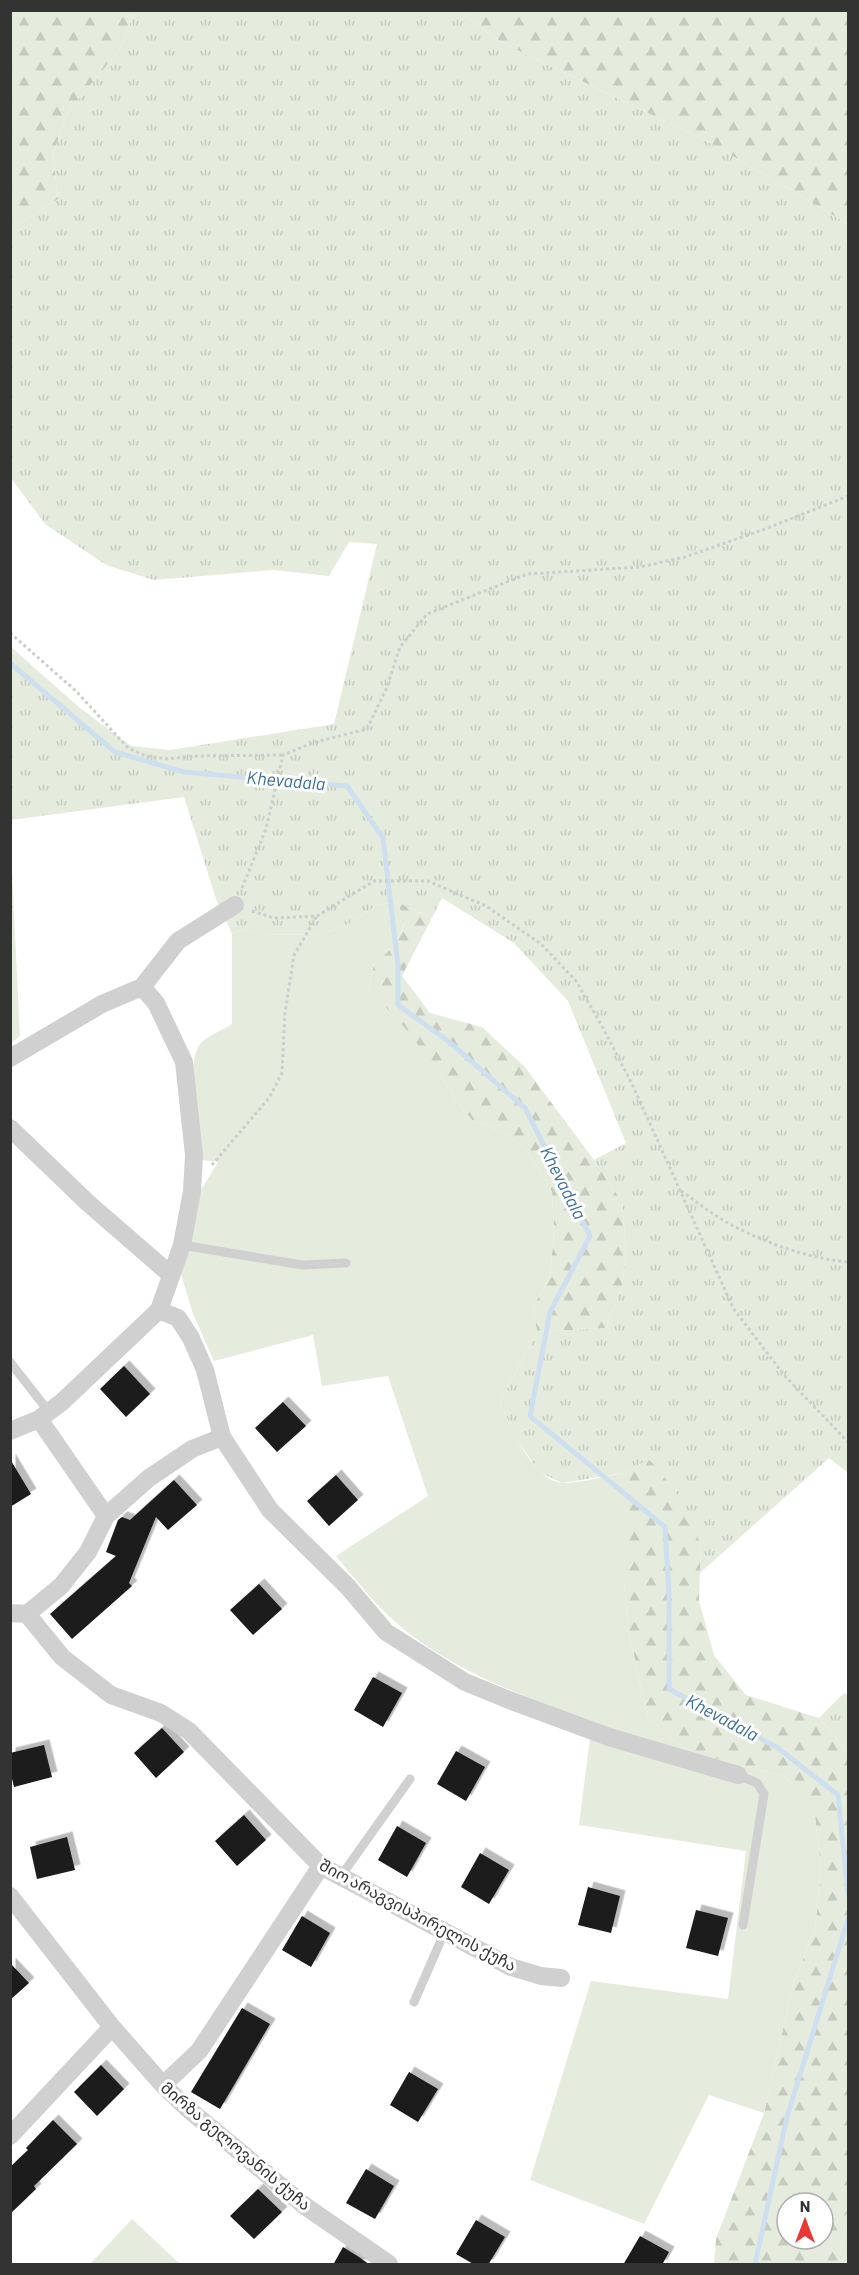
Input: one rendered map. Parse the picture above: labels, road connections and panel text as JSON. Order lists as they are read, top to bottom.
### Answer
{
  "streets": {
    "street": ["შიო არაგვისპირელის ქუჩა", "მირზა გელოვანის ქუჩა"]
  },
  "water": ["Khevadala"],
  "north": "top"
}
